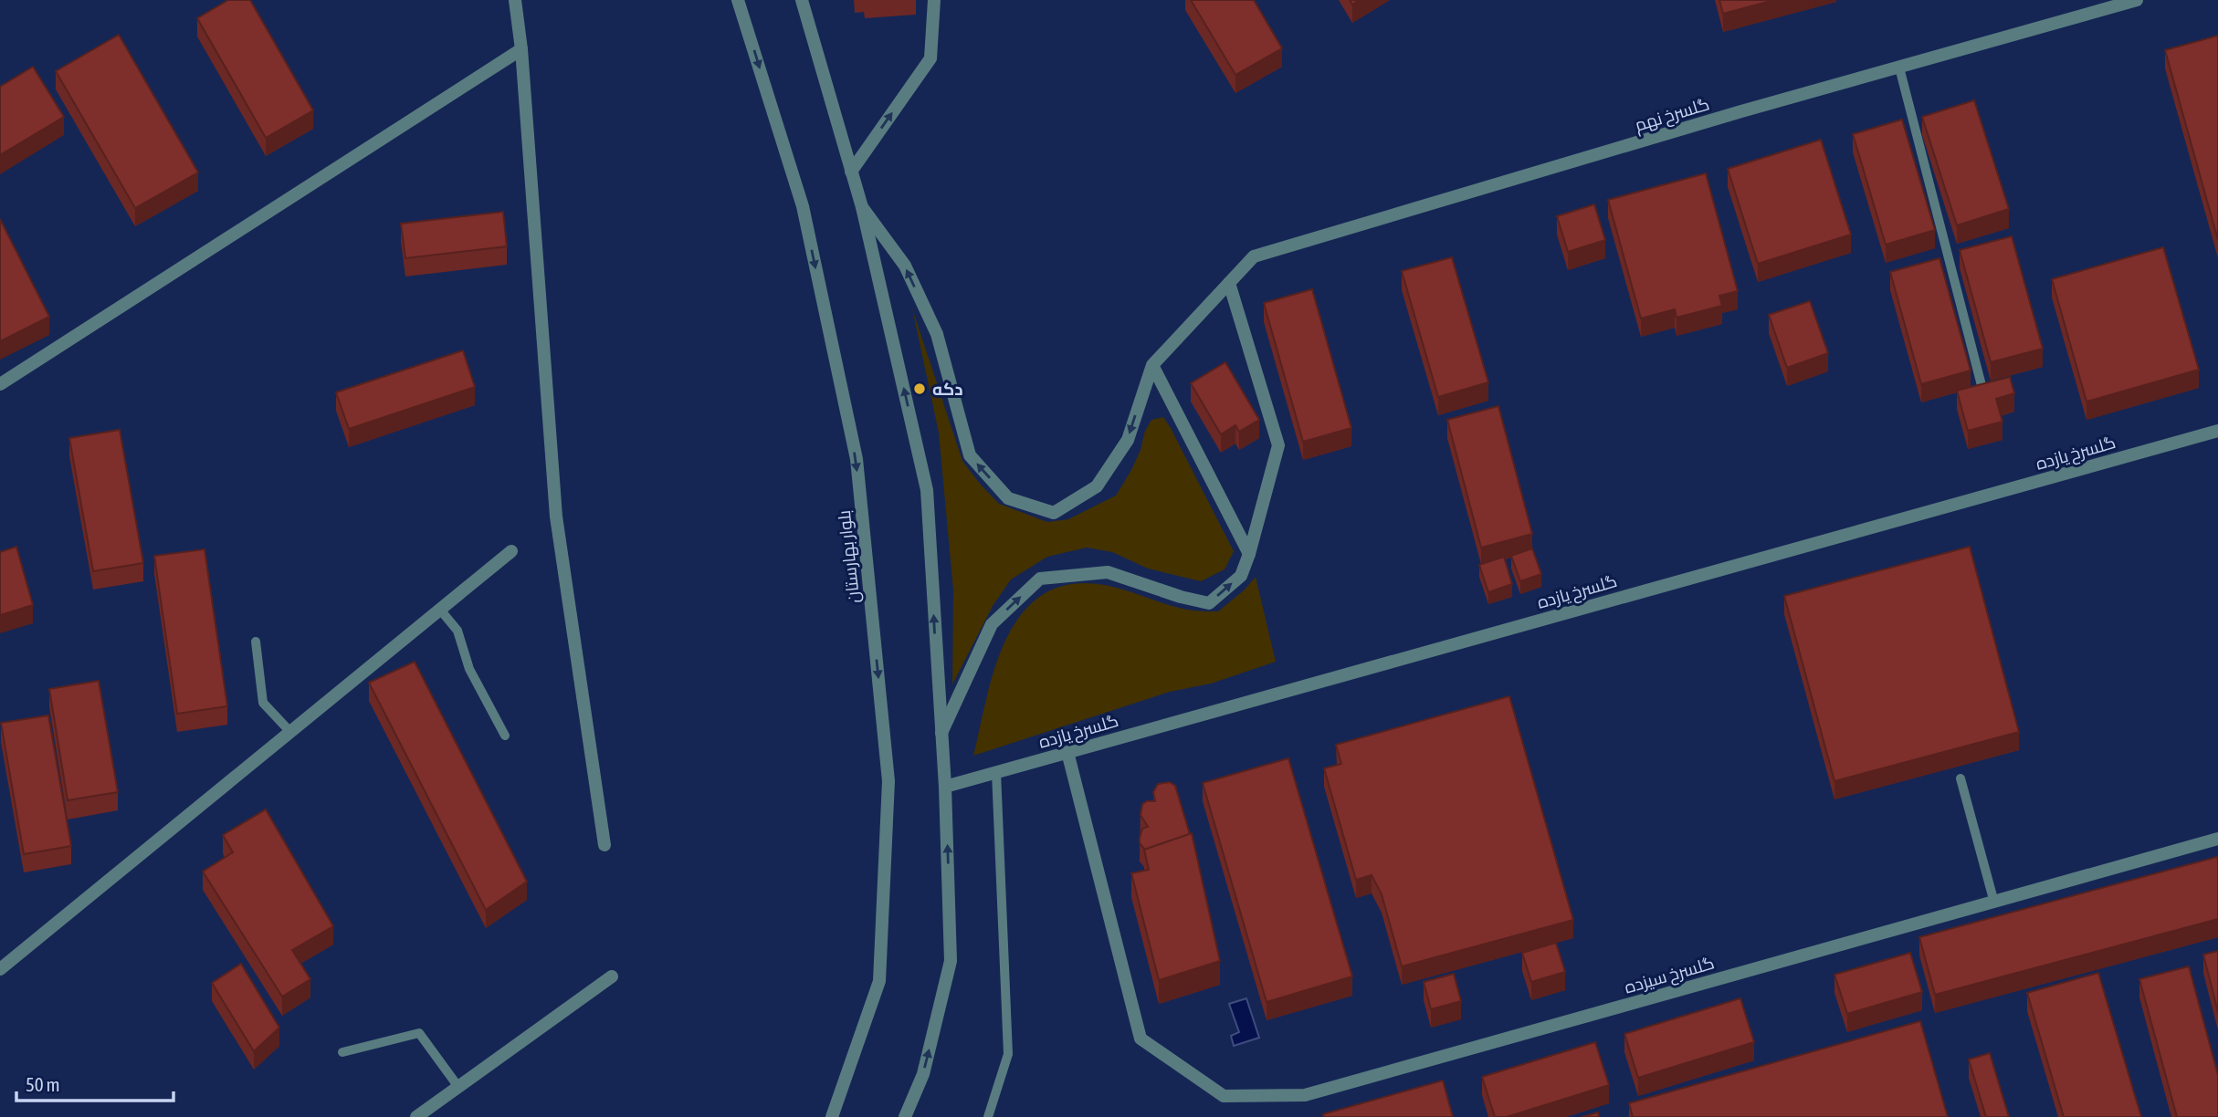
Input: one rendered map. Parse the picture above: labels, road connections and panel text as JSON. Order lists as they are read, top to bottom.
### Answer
{
  "streets": {
    "street": [
      "گلسرخ نهم",
      "گلسرخ یازده",
      "بلوار بهارستان",
      "گلسرخ سیزده"
    ]
  },
  "crossings": [
    ["گلسرخ یازده", "گلسرخ سیزده"]
  ],
  "places": ["دکه"],
  "scale_bar": "50 m"
}
